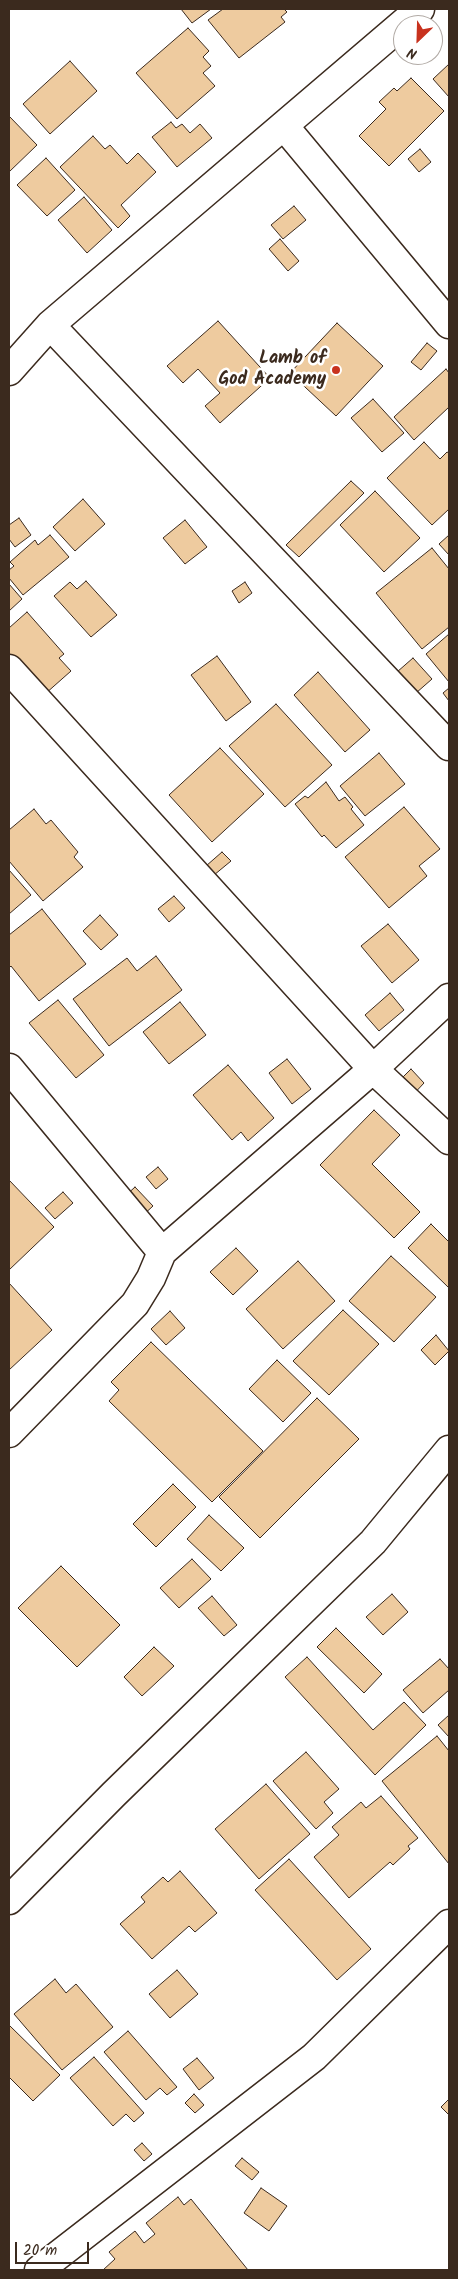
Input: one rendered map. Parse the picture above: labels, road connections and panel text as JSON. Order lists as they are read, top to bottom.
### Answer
{
  "places": ["Lamb of God Academy"],
  "scale_bar": "20 m",
  "north": "bottom left"
}
